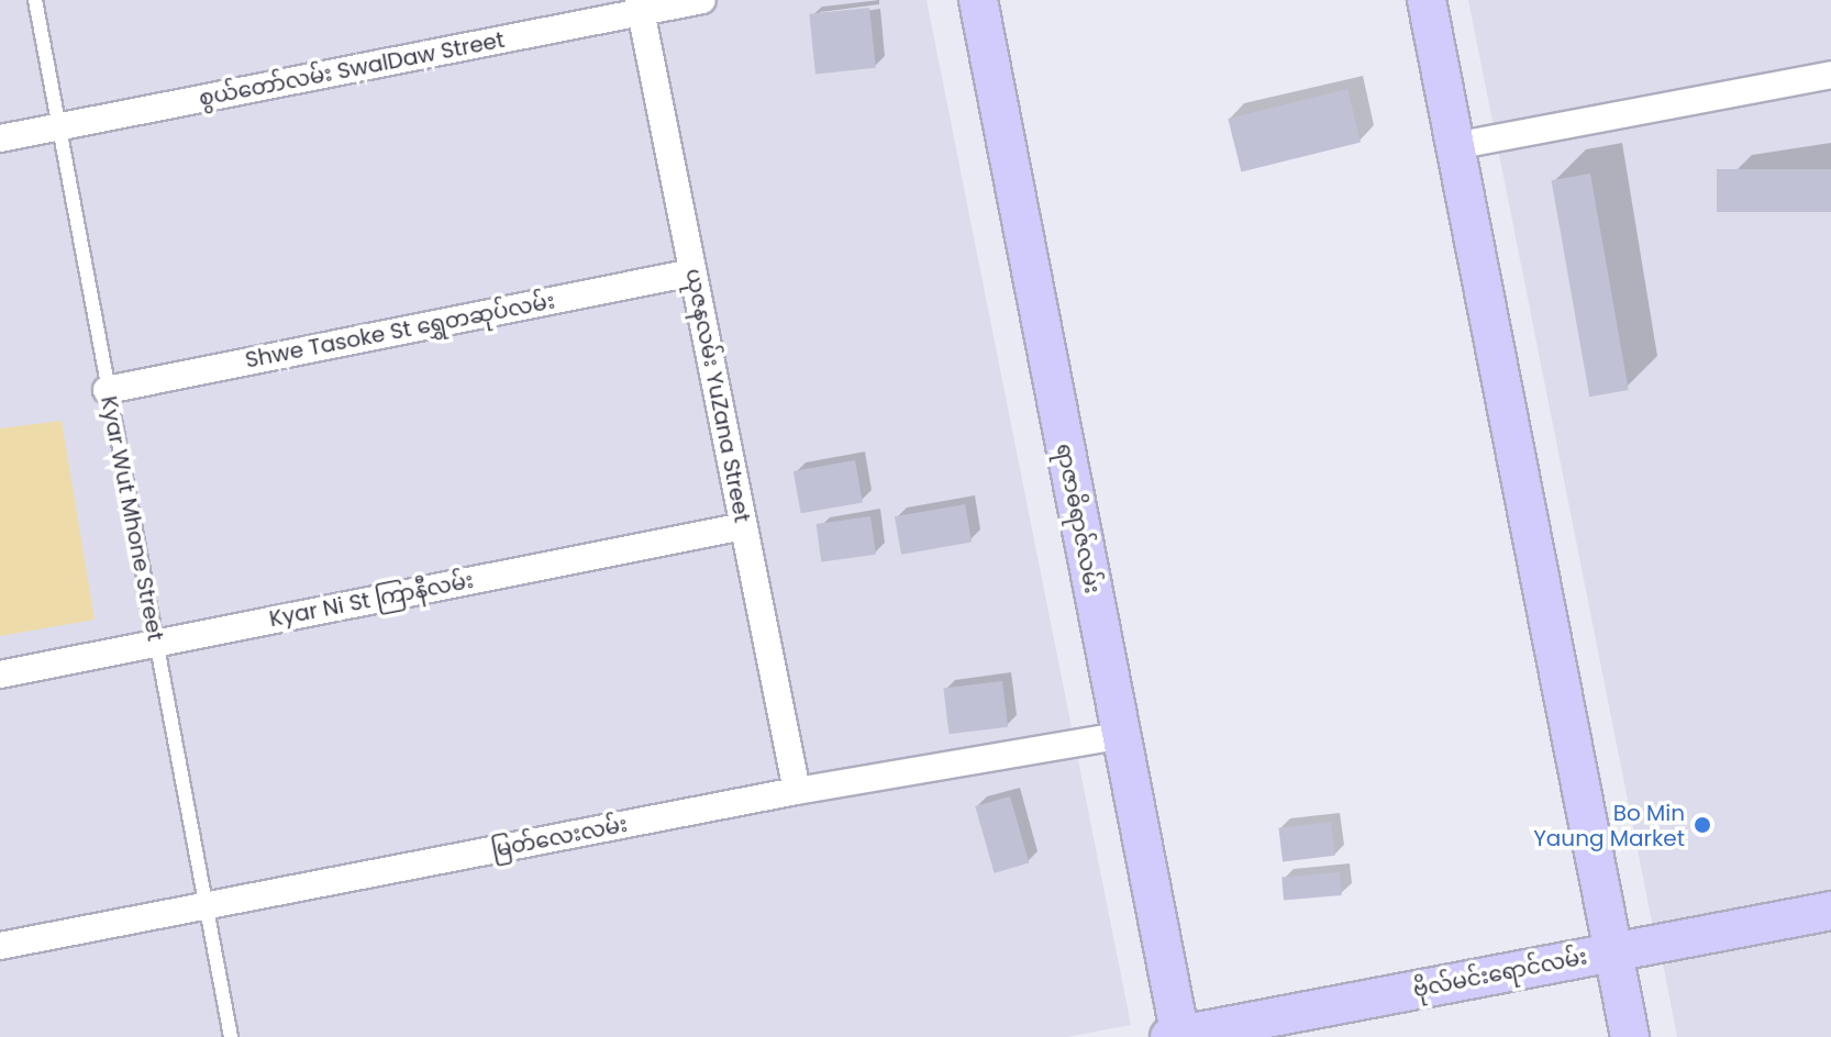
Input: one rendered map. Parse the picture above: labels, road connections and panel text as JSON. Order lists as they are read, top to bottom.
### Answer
{
  "streets": {
    "street": [
      "စွယ်တော်လမ်း SwalDaw Street",
      "Shwe Tasoke St ရွှေတဆုပ်လမ်း",
      "ယုဇနလမ်း YuZana Street",
      "ရာဇာဓိရာဇ်လမ်း",
      "Kyar Ni St ကြာနီလမ်း",
      "မြတ်လေးလမ်း",
      "ဗိုလ်မင်းရောင်လမ်း"
    ],
    "lane": ["Kyar Wut Mhone Street"]
  },
  "crossings": [
    ["စွယ်တော်လမ်း SwalDaw Street", "ယုဇနလမ်း YuZana Street"],
    ["စွယ်တော်လမ်း SwalDaw Street", "Kyar Wut Mhone Street"],
    ["Shwe Tasoke St ရွှေတဆုပ်လမ်း", "ယုဇနလမ်း YuZana Street"],
    ["Shwe Tasoke St ရွှေတဆုပ်လမ်း", "Kyar Wut Mhone Street"],
    ["ယုဇနလမ်း YuZana Street", "Kyar Ni St ကြာနီလမ်း"],
    ["ယုဇနလမ်း YuZana Street", "မြတ်လေးလမ်း"],
    ["Kyar Wut Mhone Street", "Kyar Ni St ကြာနီလမ်း"],
    ["Kyar Wut Mhone Street", "မြတ်လေးလမ်း"],
    ["ရာဇာဓိရာဇ်လမ်း", "မြတ်လေးလမ်း"],
    ["ရာဇာဓိရာဇ်လမ်း", "ဗိုလ်မင်းရောင်လမ်း"]
  ],
  "places": ["Bo Min Yaung Market"]
}
